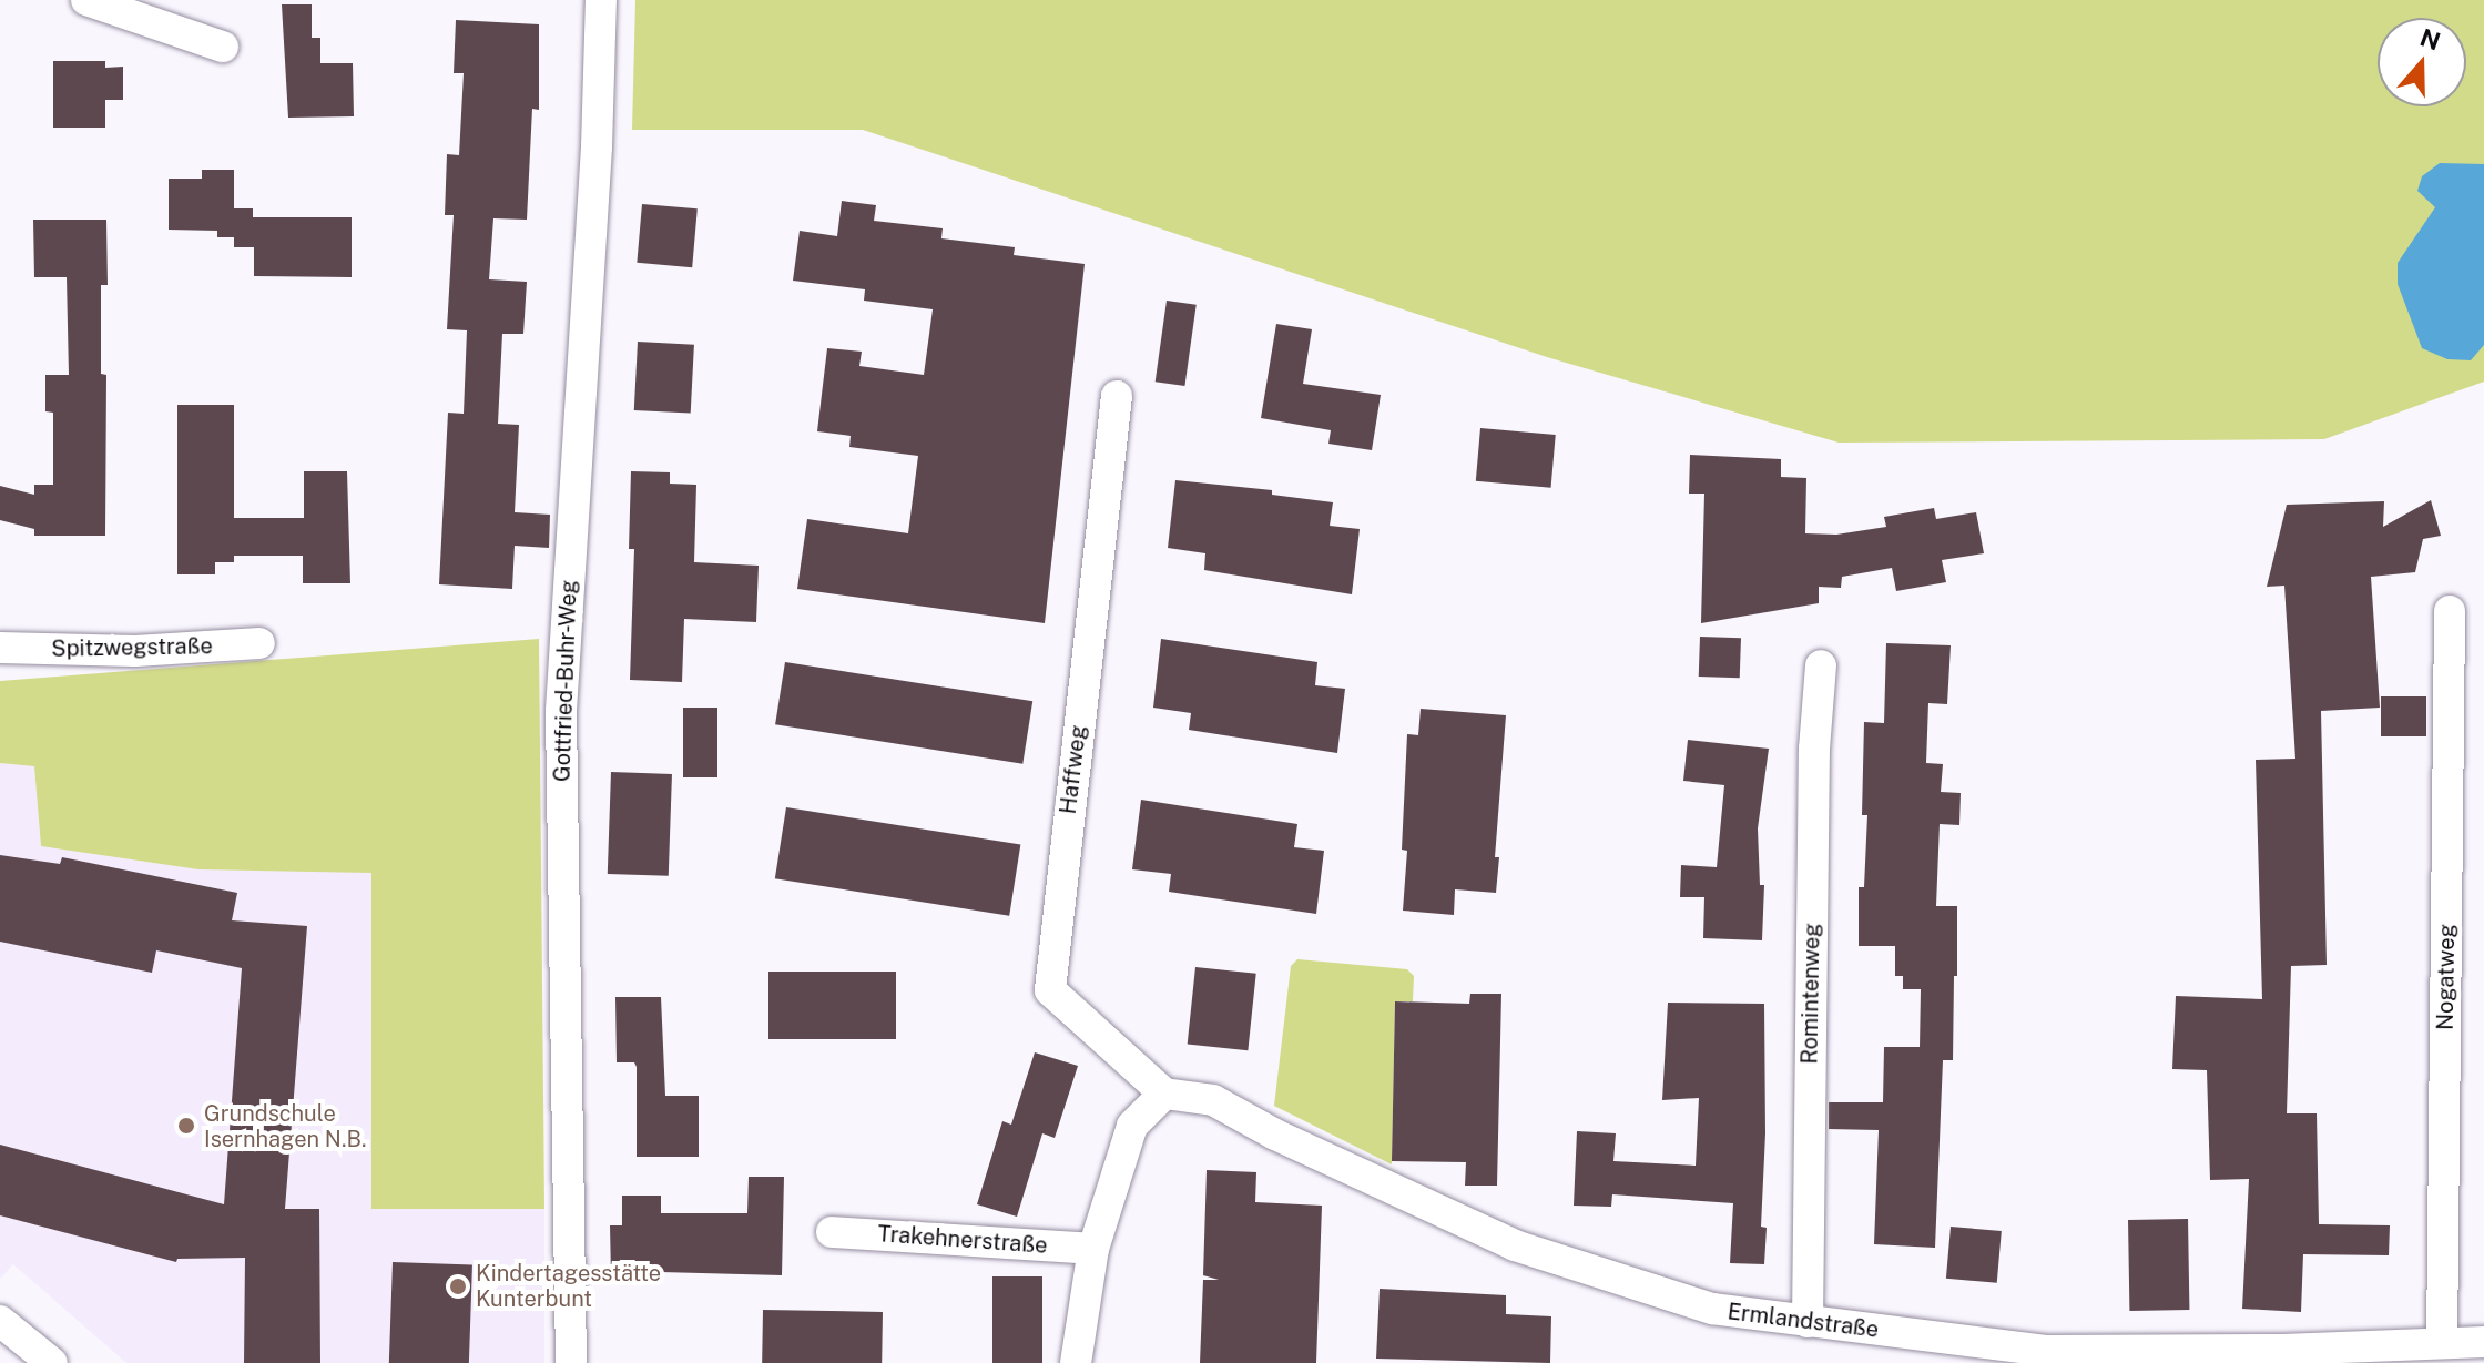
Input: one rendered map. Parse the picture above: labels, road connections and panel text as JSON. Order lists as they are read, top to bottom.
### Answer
{
  "streets": {
    "street": [
      "Spitzwegstraße",
      "Gottfried-Buhr-Weg",
      "Haffweg",
      "Nogatweg",
      "Romintenweg",
      "Trakehnerstraße",
      "Ermlandstraße"
    ]
  },
  "crossings": [
    ["Haffweg", "Ermlandstraße"],
    ["Nogatweg", "Ermlandstraße"],
    ["Romintenweg", "Ermlandstraße"]
  ],
  "places": ["Grundschule Isernhagen N.B.", "Kindertagesstätte Kunterbunt"],
  "north": "top"
}
